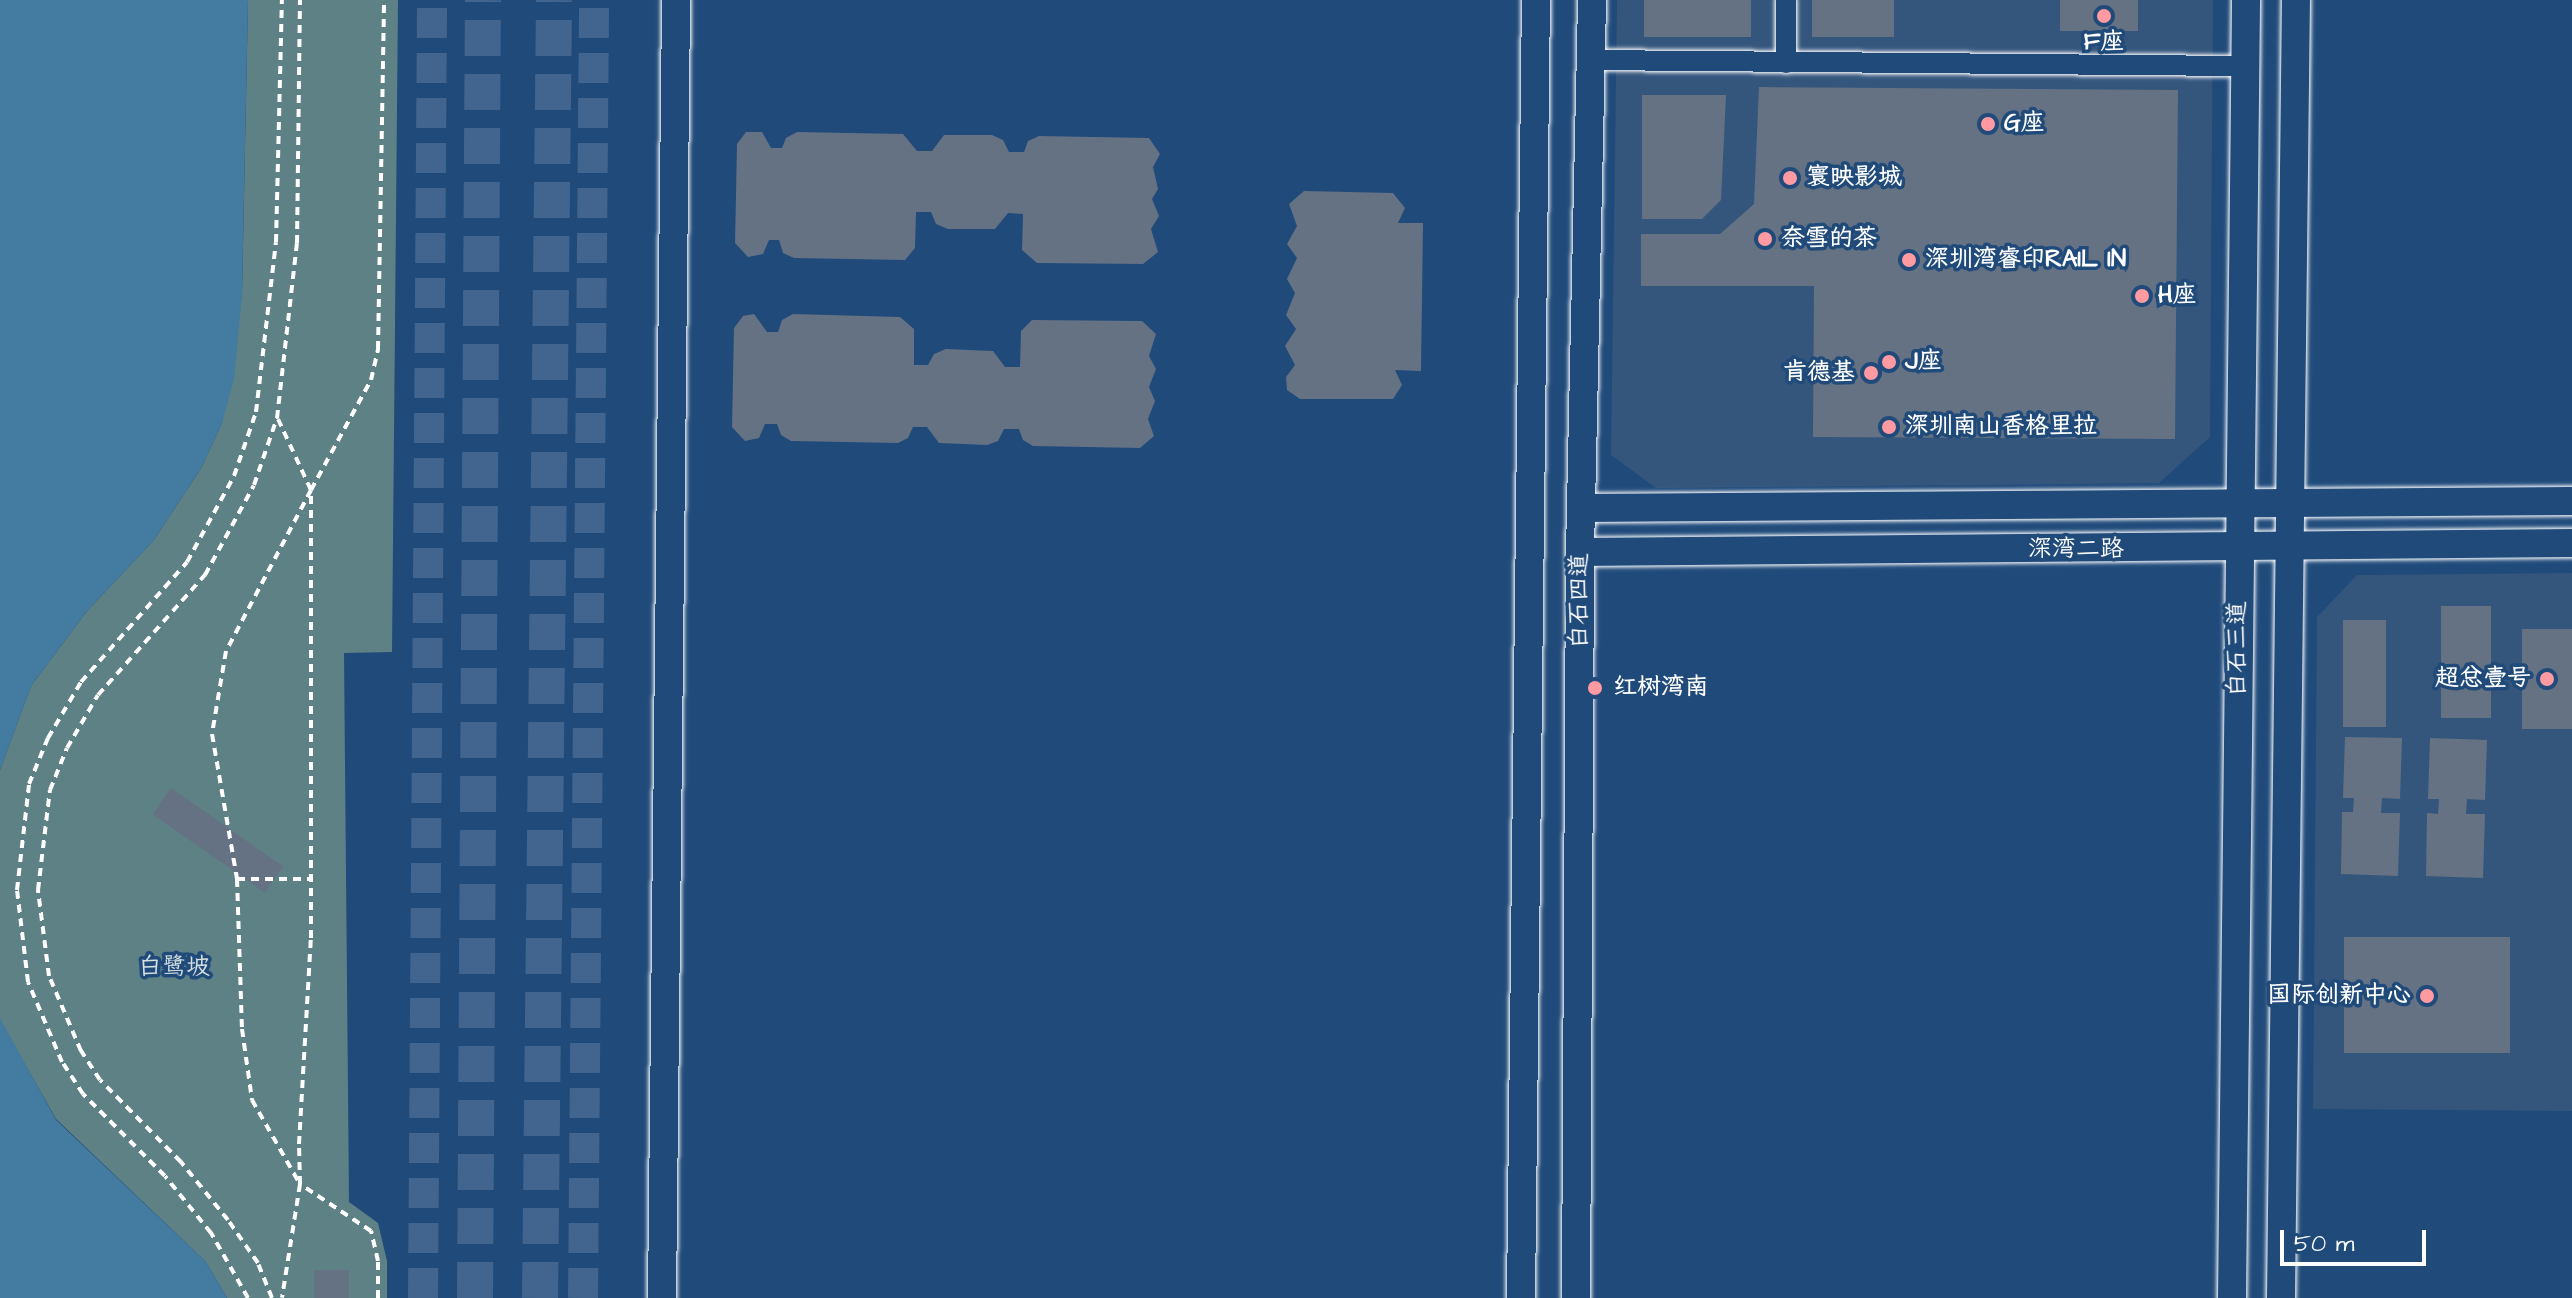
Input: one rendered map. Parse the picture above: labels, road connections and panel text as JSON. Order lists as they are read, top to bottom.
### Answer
{
  "streets": {
    "street": ["深湾二路", "白石四道", "白石三道"]
  },
  "crossings": [
    ["深湾二路", "白石四道"],
    ["深湾二路", "白石三道"]
  ],
  "parks": ["白鹭坡"],
  "places": [
    "F座",
    "G座",
    "寰映影城",
    "奈雪的茶",
    "深圳湾睿印RAIL IN",
    "H座",
    "J座",
    "肯德基",
    "深圳南山香格里拉",
    "超总壹号",
    "红树湾南",
    "国际创新中心"
  ],
  "scale_bar": "50 m"
}
